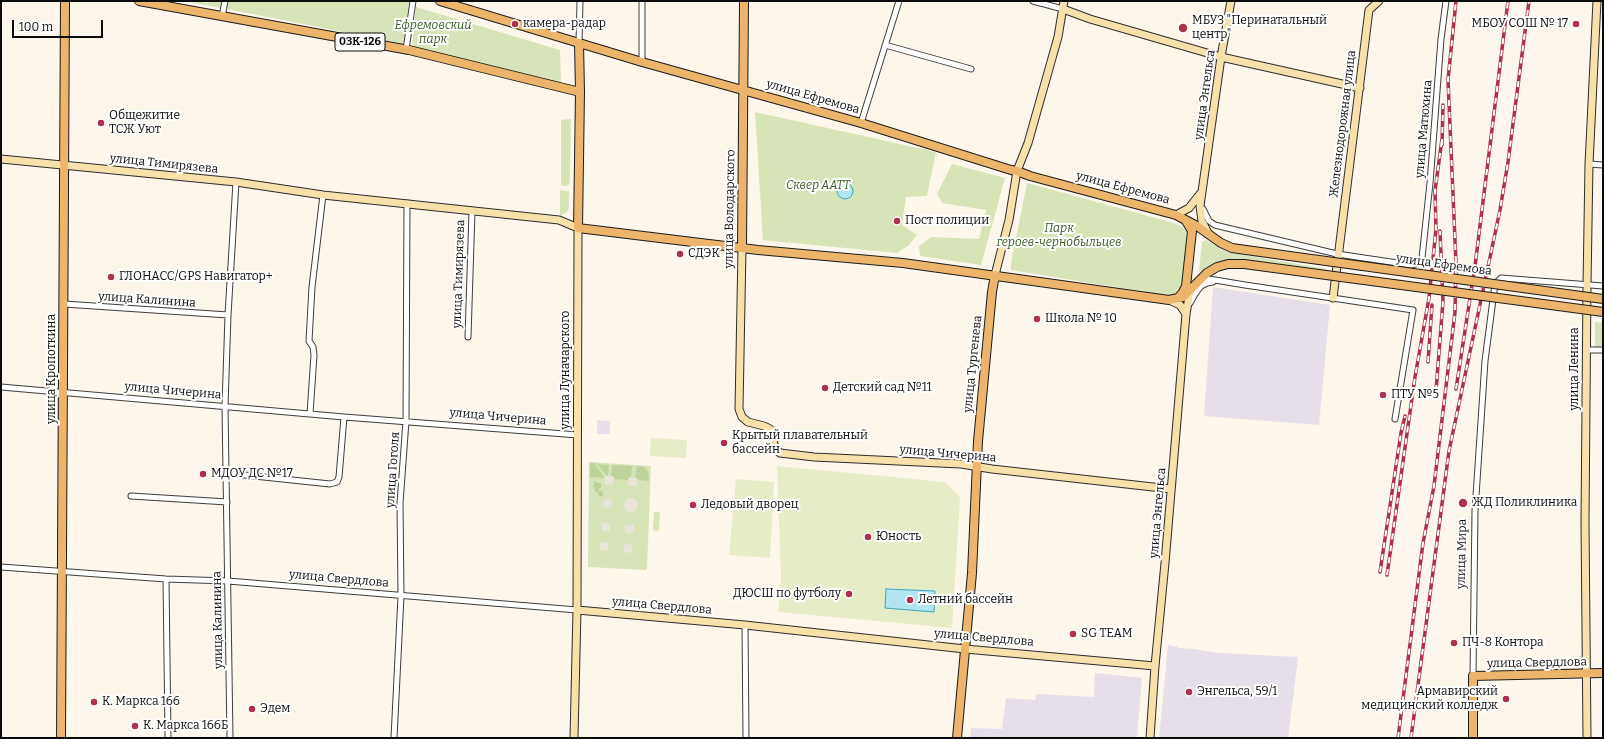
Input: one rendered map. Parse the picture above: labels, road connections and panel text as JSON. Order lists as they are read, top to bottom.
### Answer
{
  "streets": {
    "main road": [
      "03К-126",
      "улица Ефремова",
      "улица Володарского",
      "улица Тургенева",
      "улица Кропоткина",
      "улица Луначарского",
      "улица Мира",
      "улица Свердлова"
    ],
    "street": [
      "улица Энгельса",
      "Железнодорожная улица",
      "улица Матюхина",
      "улица Тимирязева",
      "улица Калинина",
      "улица Ленина",
      "улица Чичерина",
      "улица Гоголя"
    ]
  },
  "crossings": [
    ["03К-126", "улица Луначарского"],
    ["улица Энгельса", "улица Ефремова"],
    ["улица Энгельса", "улица Чичерина"],
    ["улица Энгельса", "улица Свердлова"],
    ["улица Ефремова", "улица Володарского"],
    ["улица Ефремова", "улица Тургенева"],
    ["улица Ефремова", "улица Ленина"],
    ["улица Ефремова", "улица Луначарского"],
    ["улица Ефремова", "улица Мира"],
    ["Железнодорожная улица", "улица Матюхина"],
    ["улица Тимирязева", "улица Калинина"],
    ["улица Тимирязева", "улица Кропоткина"],
    ["улица Тимирязева", "улица Луначарского"],
    ["улица Тимирязева", "улица Гоголя"],
    ["улица Володарского", "улица Чичерина"],
    ["улица Калинина", "улица Кропоткина"],
    ["улица Калинина", "улица Чичерина"],
    ["улица Калинина", "улица Свердлова"],
    ["улица Тургенева", "улица Чичерина"],
    ["улица Тургенева", "улица Свердлова"],
    ["улица Кропоткина", "улица Чичерина"],
    ["улица Кропоткина", "улица Свердлова"],
    ["улица Ленина", "улица Свердлова"],
    ["улица Луначарского", "улица Чичерина"],
    ["улица Луначарского", "улица Свердлова"],
    ["улица Чичерина", "улица Гоголя"],
    ["улица Гоголя", "улица Свердлова"],
    ["улица Мира", "улица Свердлова"]
  ],
  "parks": ["Ефремовский парк", "Сквер ААТТ", "Парк героев-чернобыльцев"],
  "places": [
    "камера-радар",
    "МБОУ СОШ № 17",
    "МБУЗ \"Перинатальный центр\"",
    "Общежитие ТСЖ Уют",
    "Пост полиции",
    "СДЭК",
    "ГЛОНАСС/GPS Навигатор+",
    "Школа № 10",
    "Детский сад №11",
    "ПТУ №5",
    "Крытый плавательный бассейн",
    "МДОУ ДС №17",
    "ЖД Поликлиника",
    "Ледовый дворец",
    "Юность",
    "ДЮСШ по футболу",
    "Летний бассейн",
    "SG TEAM",
    "ПЧ-8 Контора",
    "Энгельса, 59/1",
    "Армавирский медицинский колледж",
    "К. Маркса 166",
    "Эдем",
    "К. Маркса 166Б"
  ],
  "scale_bar": "100 m"
}
